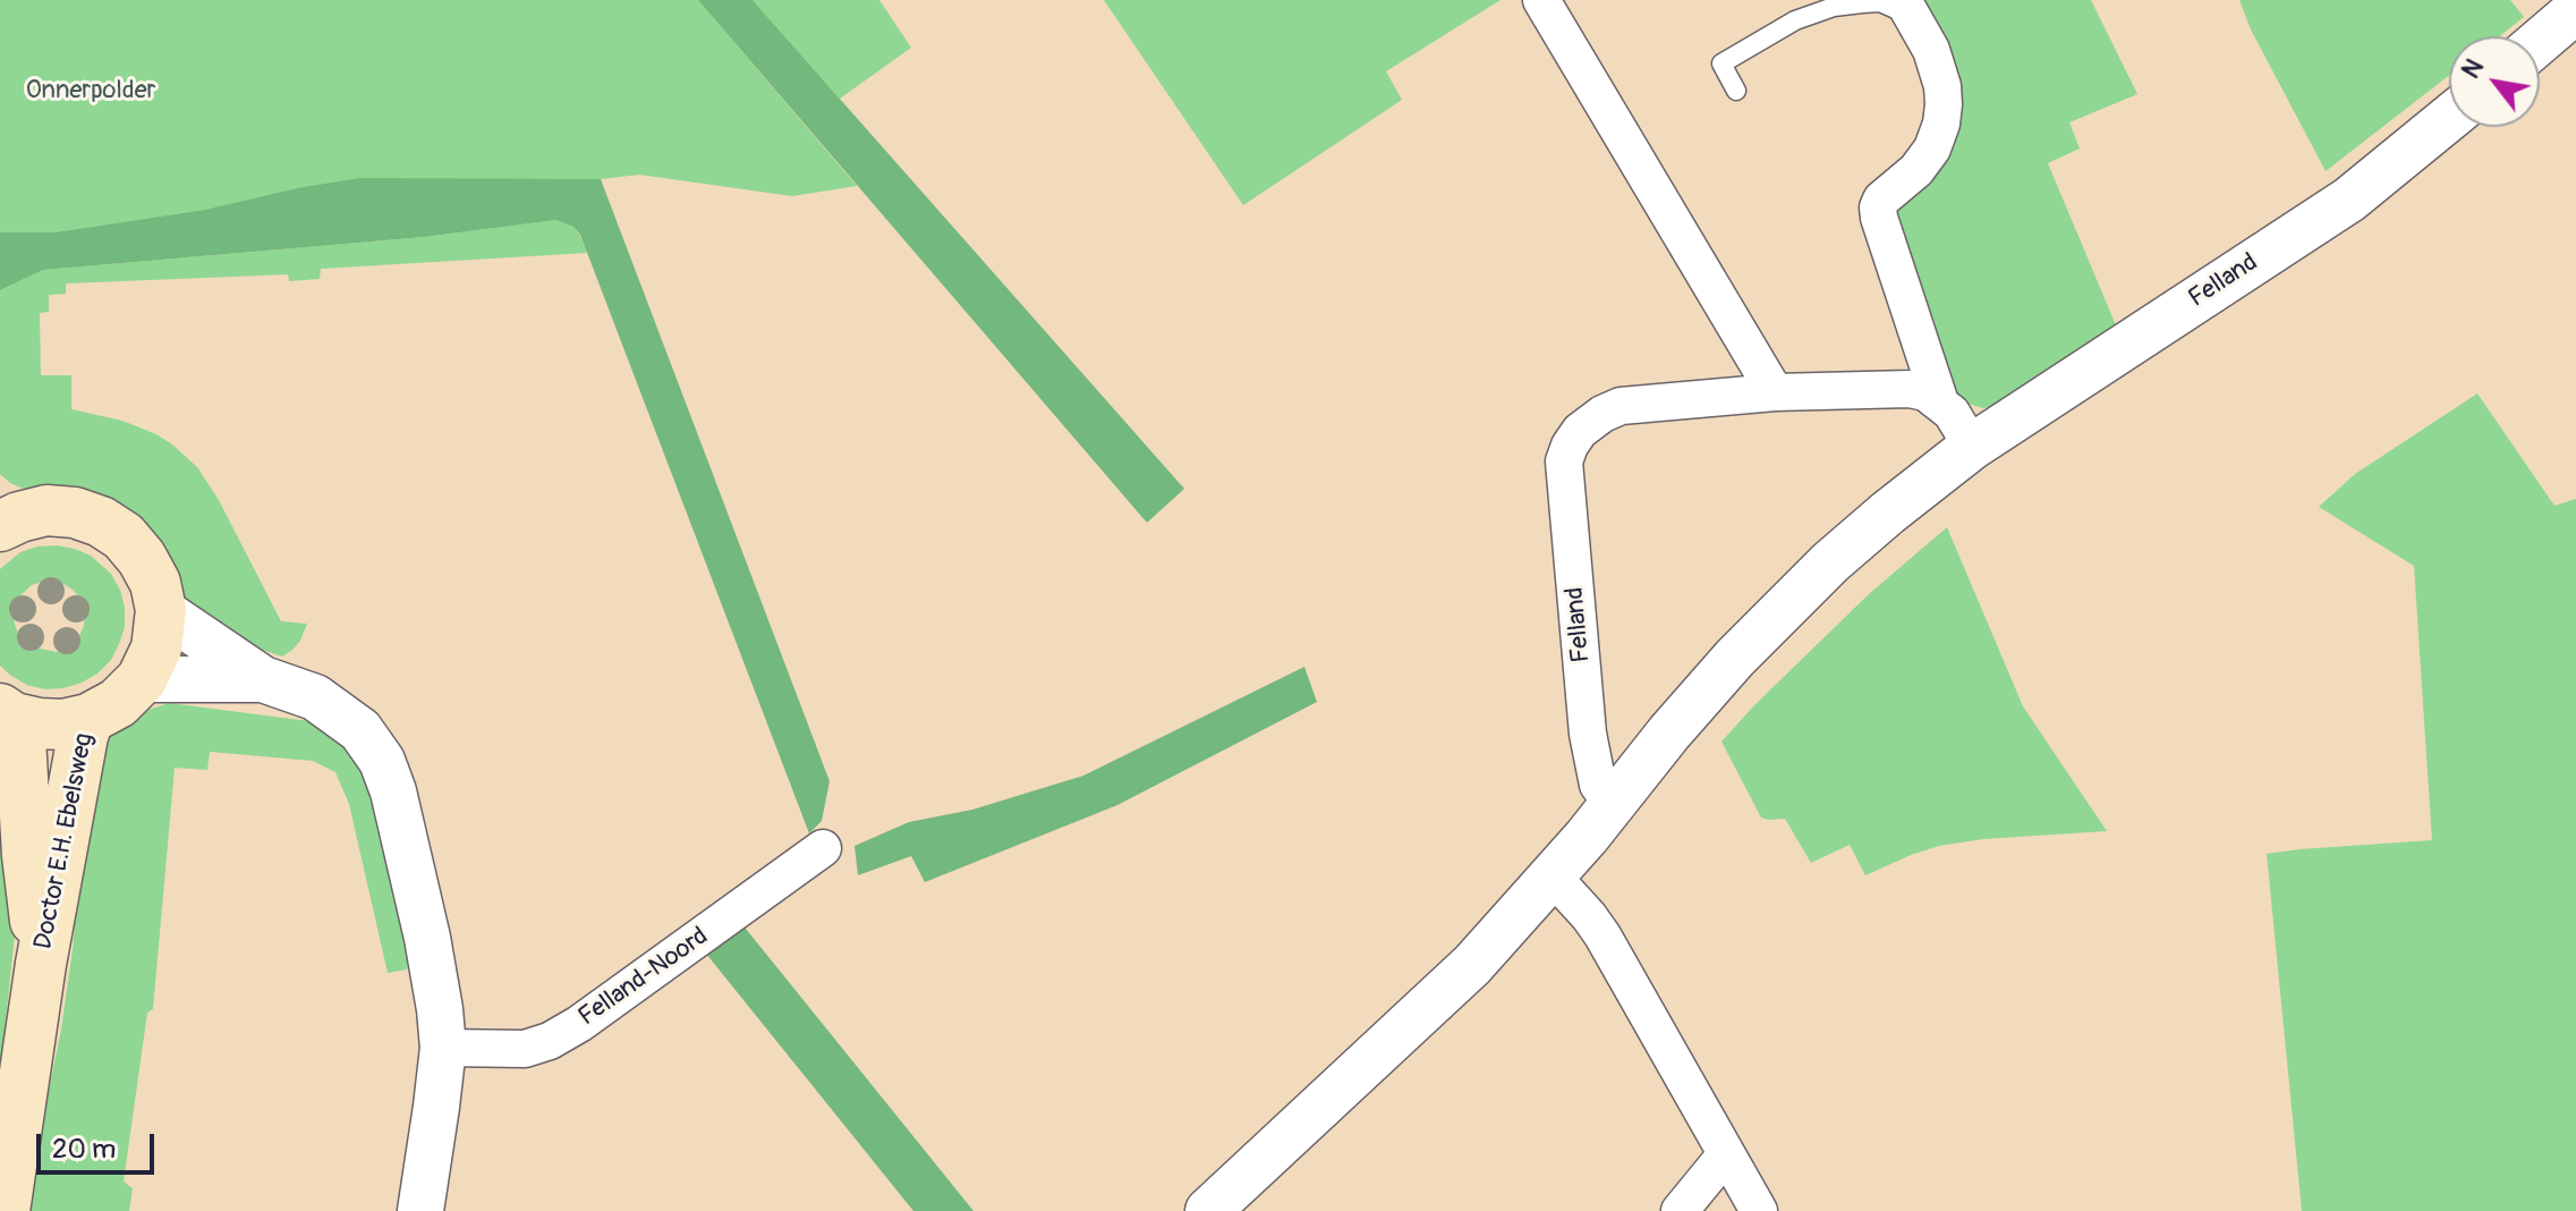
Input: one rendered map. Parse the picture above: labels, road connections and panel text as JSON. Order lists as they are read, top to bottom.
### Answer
{
  "streets": {
    "main road": ["Doctor E.H. Ebelsweg"],
    "street": ["Felland", "Felland-Noord"]
  },
  "parks": ["Onnerpolder"],
  "scale_bar": "20 m",
  "north": "top left"
}
